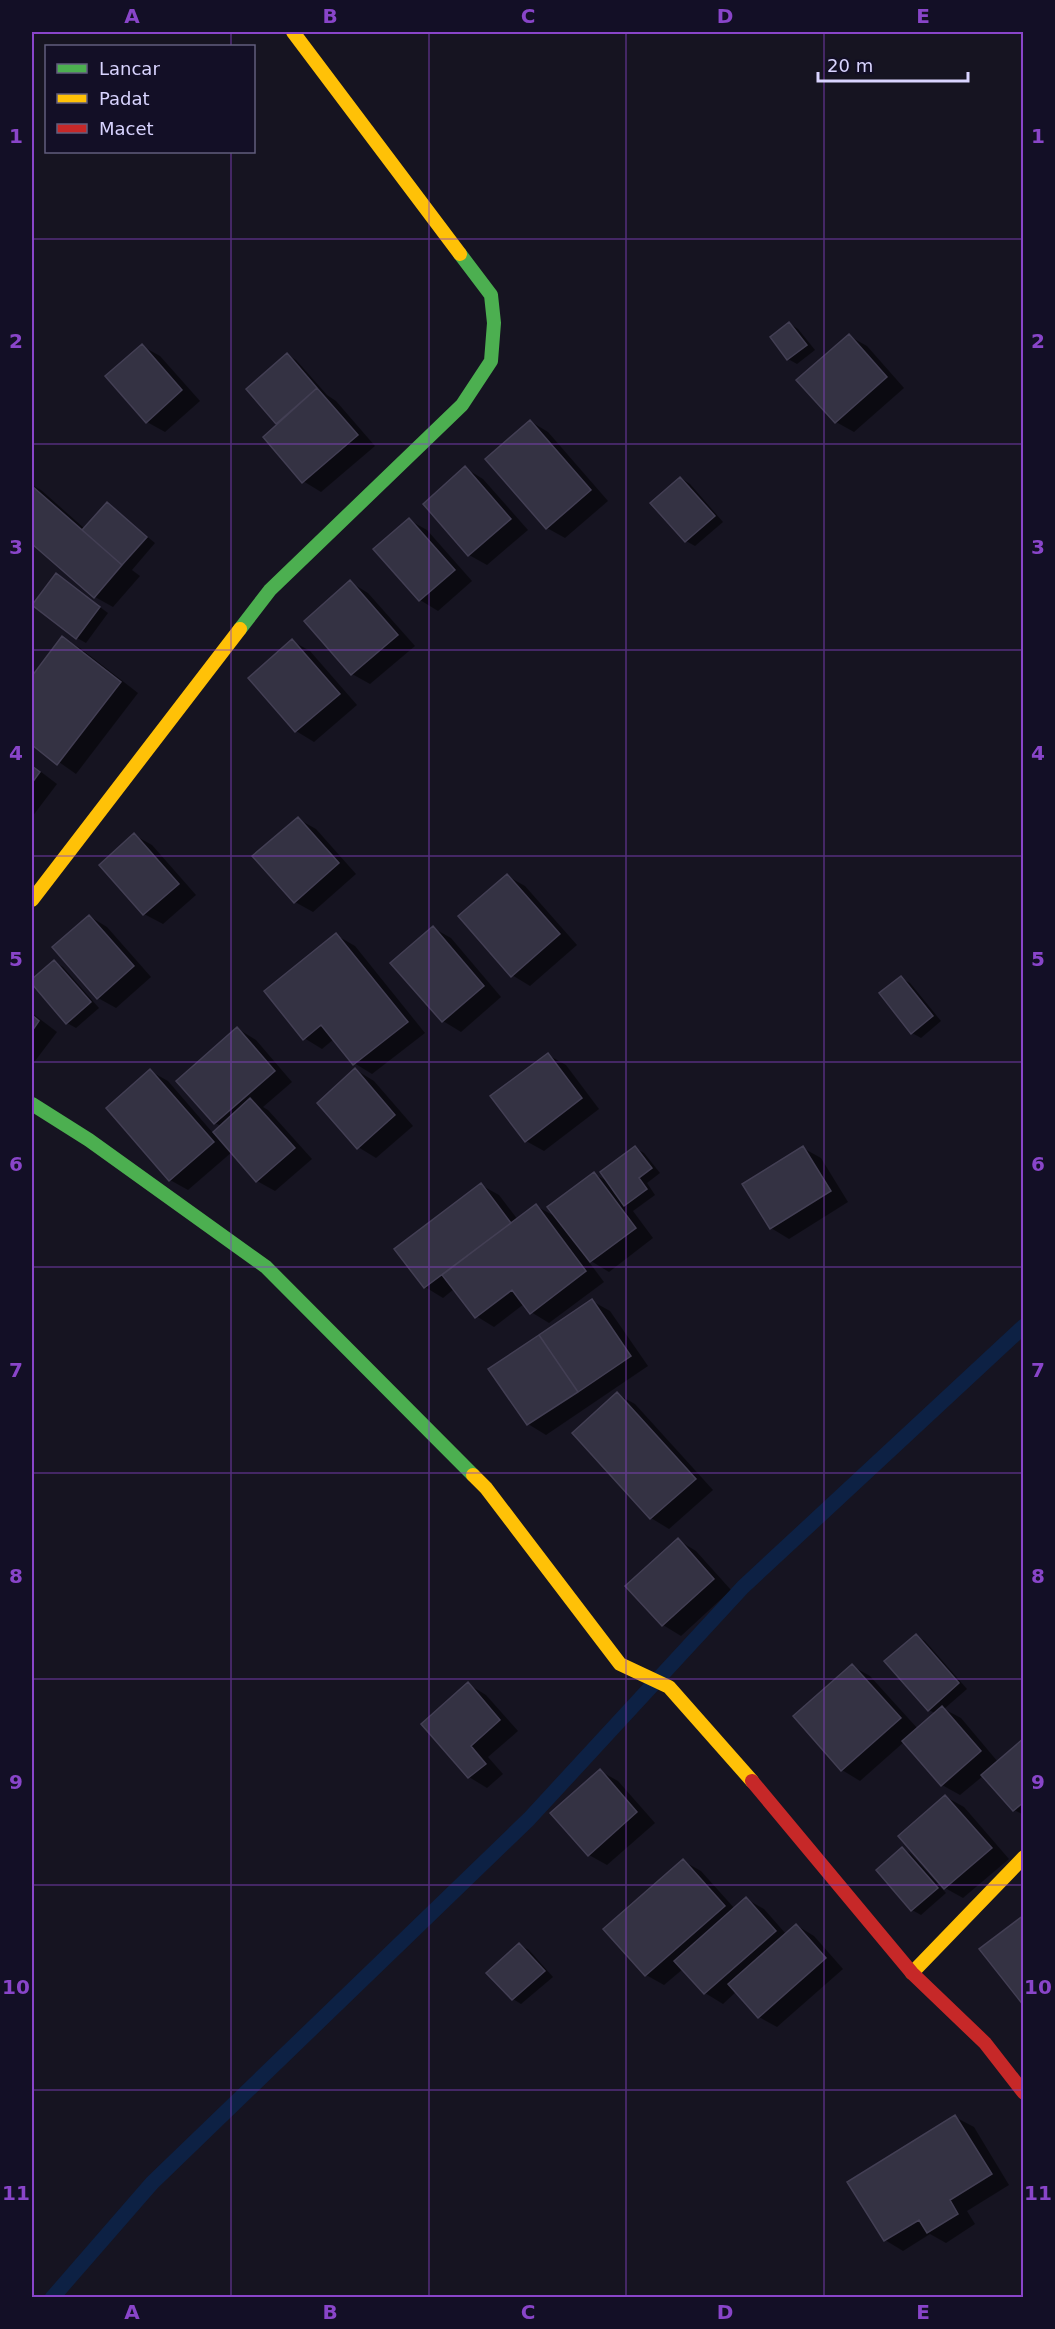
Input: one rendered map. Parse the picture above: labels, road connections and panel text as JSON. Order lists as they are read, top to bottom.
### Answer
{
  "legend": ["Lancar", "Padat", "Macet"],
  "scale_bar": "20 m",
  "grid": {
    "columns": [
      "A",
      "B",
      "C",
      "D",
      "E"
    ],
    "rows": [
      "1",
      "2",
      "3",
      "4",
      "5",
      "6",
      "7",
      "8",
      "9",
      "10",
      "11"
    ]
  }
}
